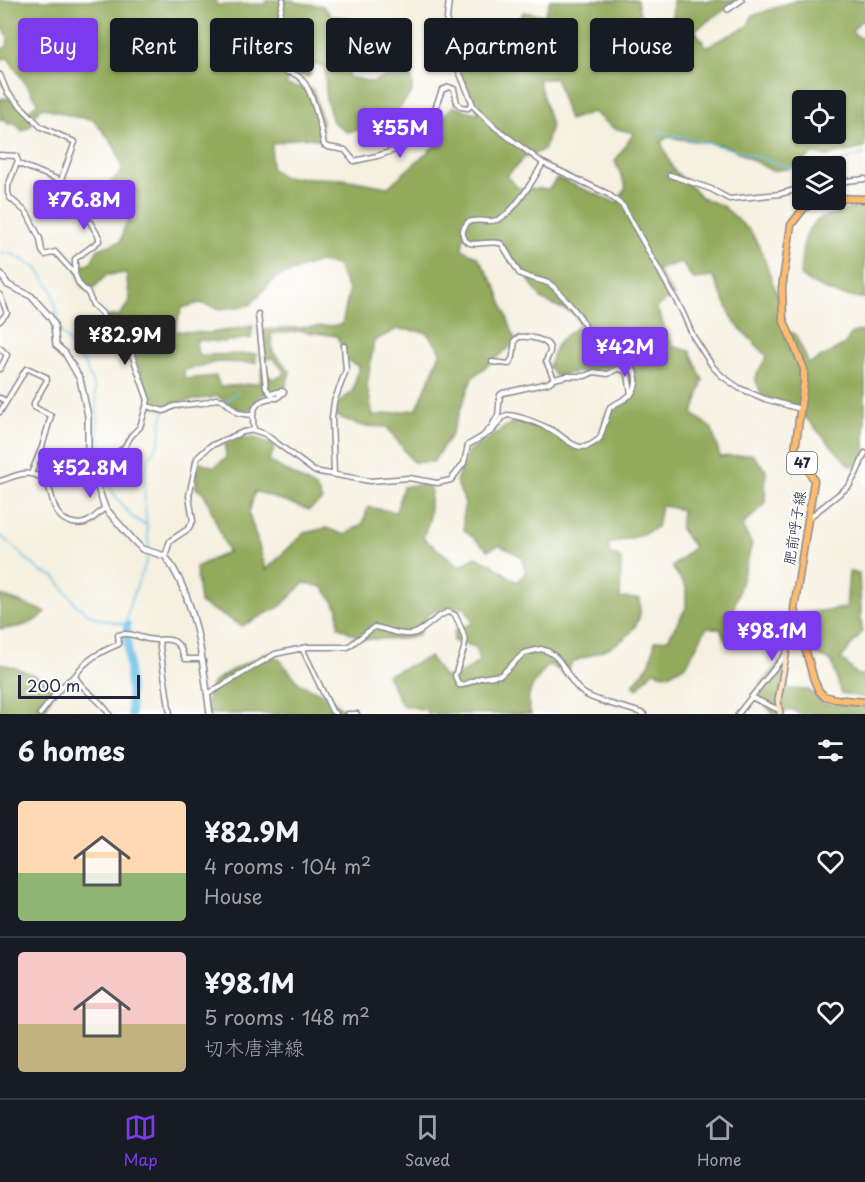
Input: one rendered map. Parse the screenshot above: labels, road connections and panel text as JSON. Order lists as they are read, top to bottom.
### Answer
{
  "streets": {
    "main road": ["47", "肥前呼子線"]
  },
  "scale_bar": "200 m",
  "page": {
    "chip": [
      "Buy",
      "Rent",
      "Filters",
      "New",
      "Apartment",
      "House"
    ],
    "price": [
      "¥55M",
      "¥76.8M",
      "¥82.9M",
      "¥42M",
      "¥52.8M",
      "¥98.1M"
    ],
    "scale": "200 m",
    "heading": "6 homes",
    "list": [
      {
        "name": "¥82.9M",
        "note": "4 rooms · 104 m² · House"
      },
      {
        "name": "¥98.1M",
        "note": "5 rooms · 148 m² · 切木唐津線"
      }
    ],
    "tabs": ["Map", "Saved", "Home"]
  }
}
